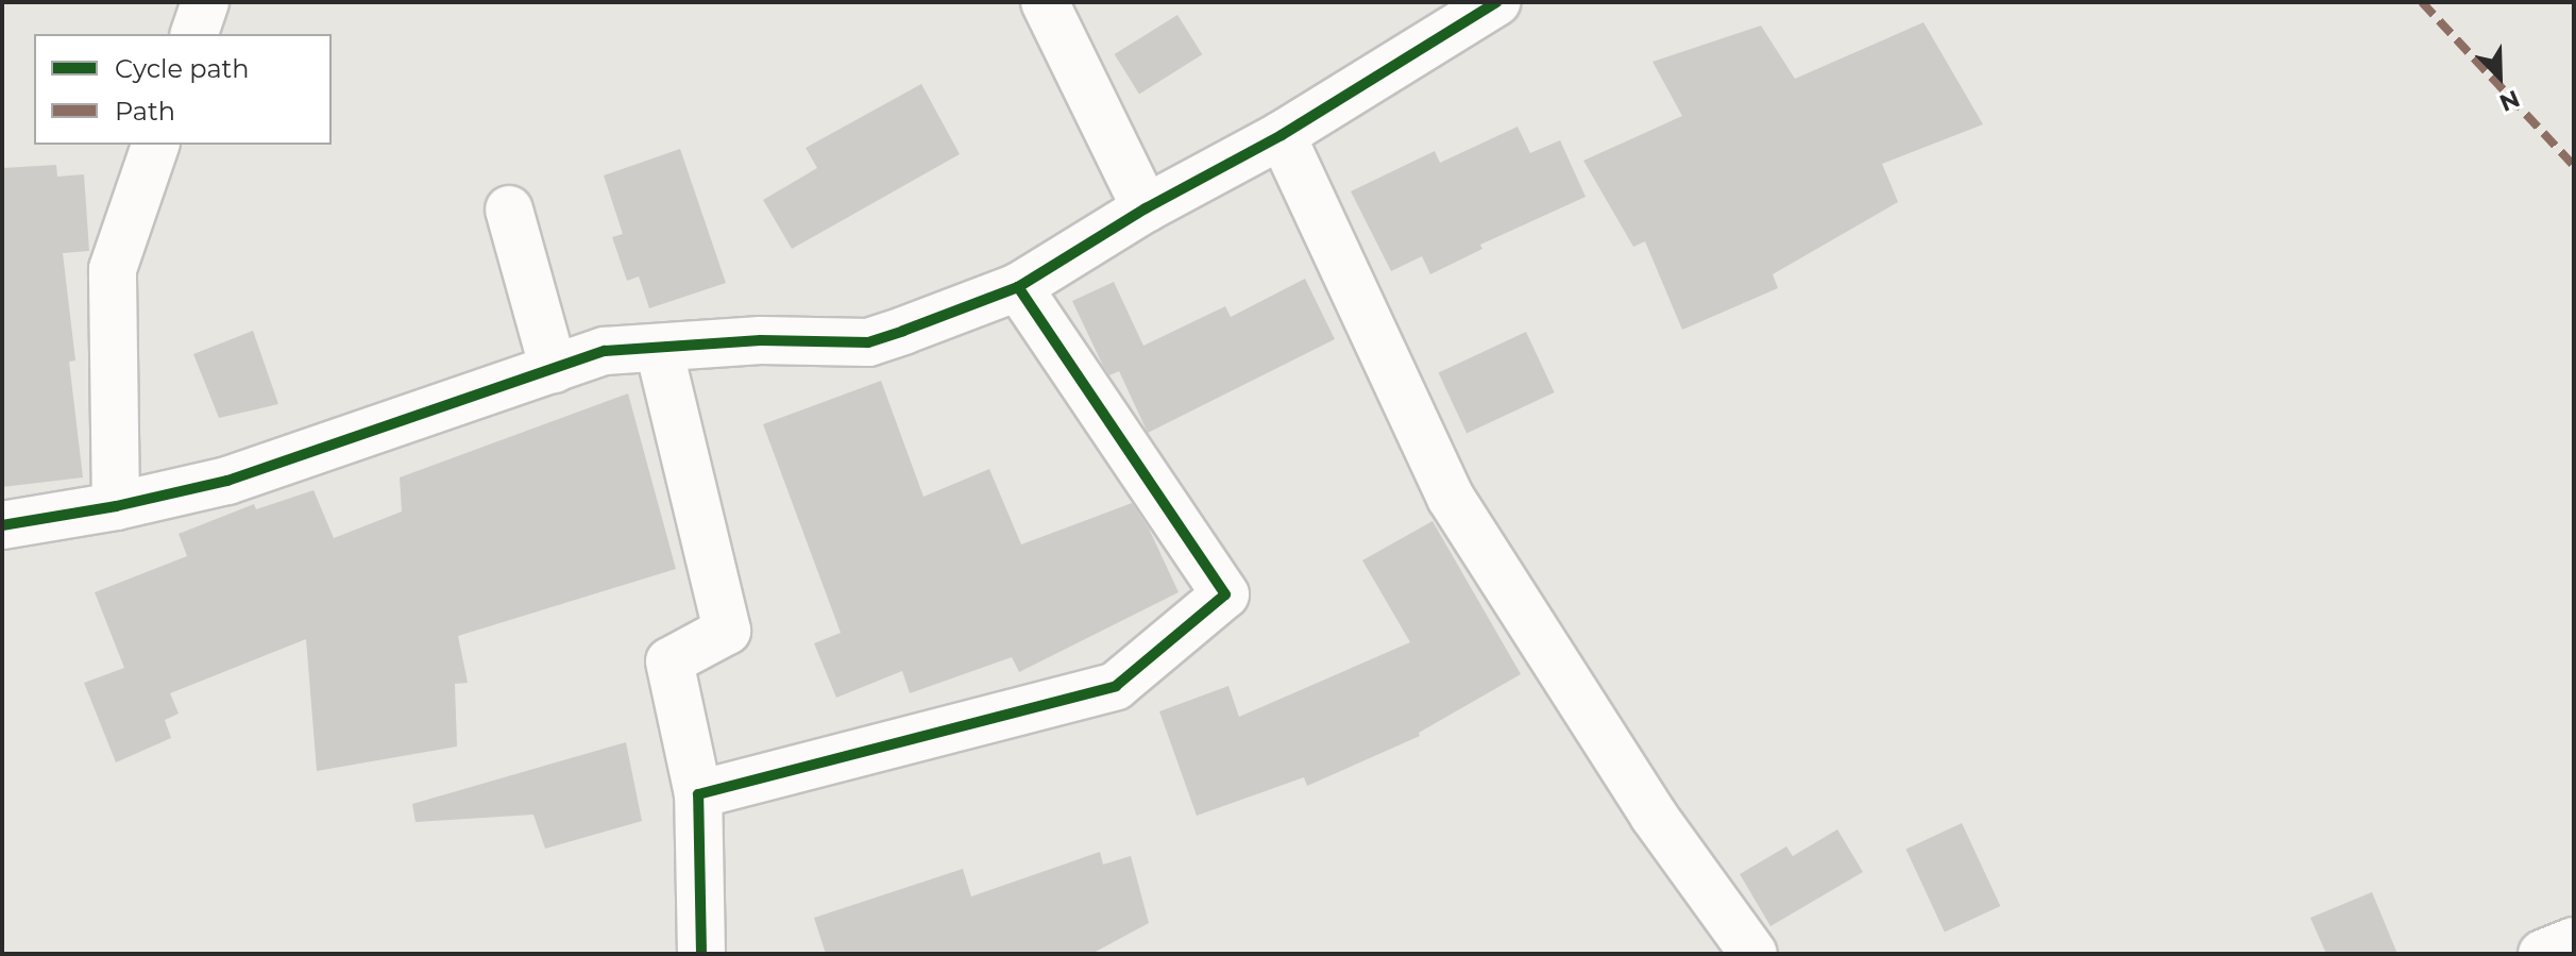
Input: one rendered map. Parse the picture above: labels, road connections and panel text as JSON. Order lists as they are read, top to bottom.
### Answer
{
  "legend": ["Cycle path", "Path"],
  "north": "bottom right"
}
